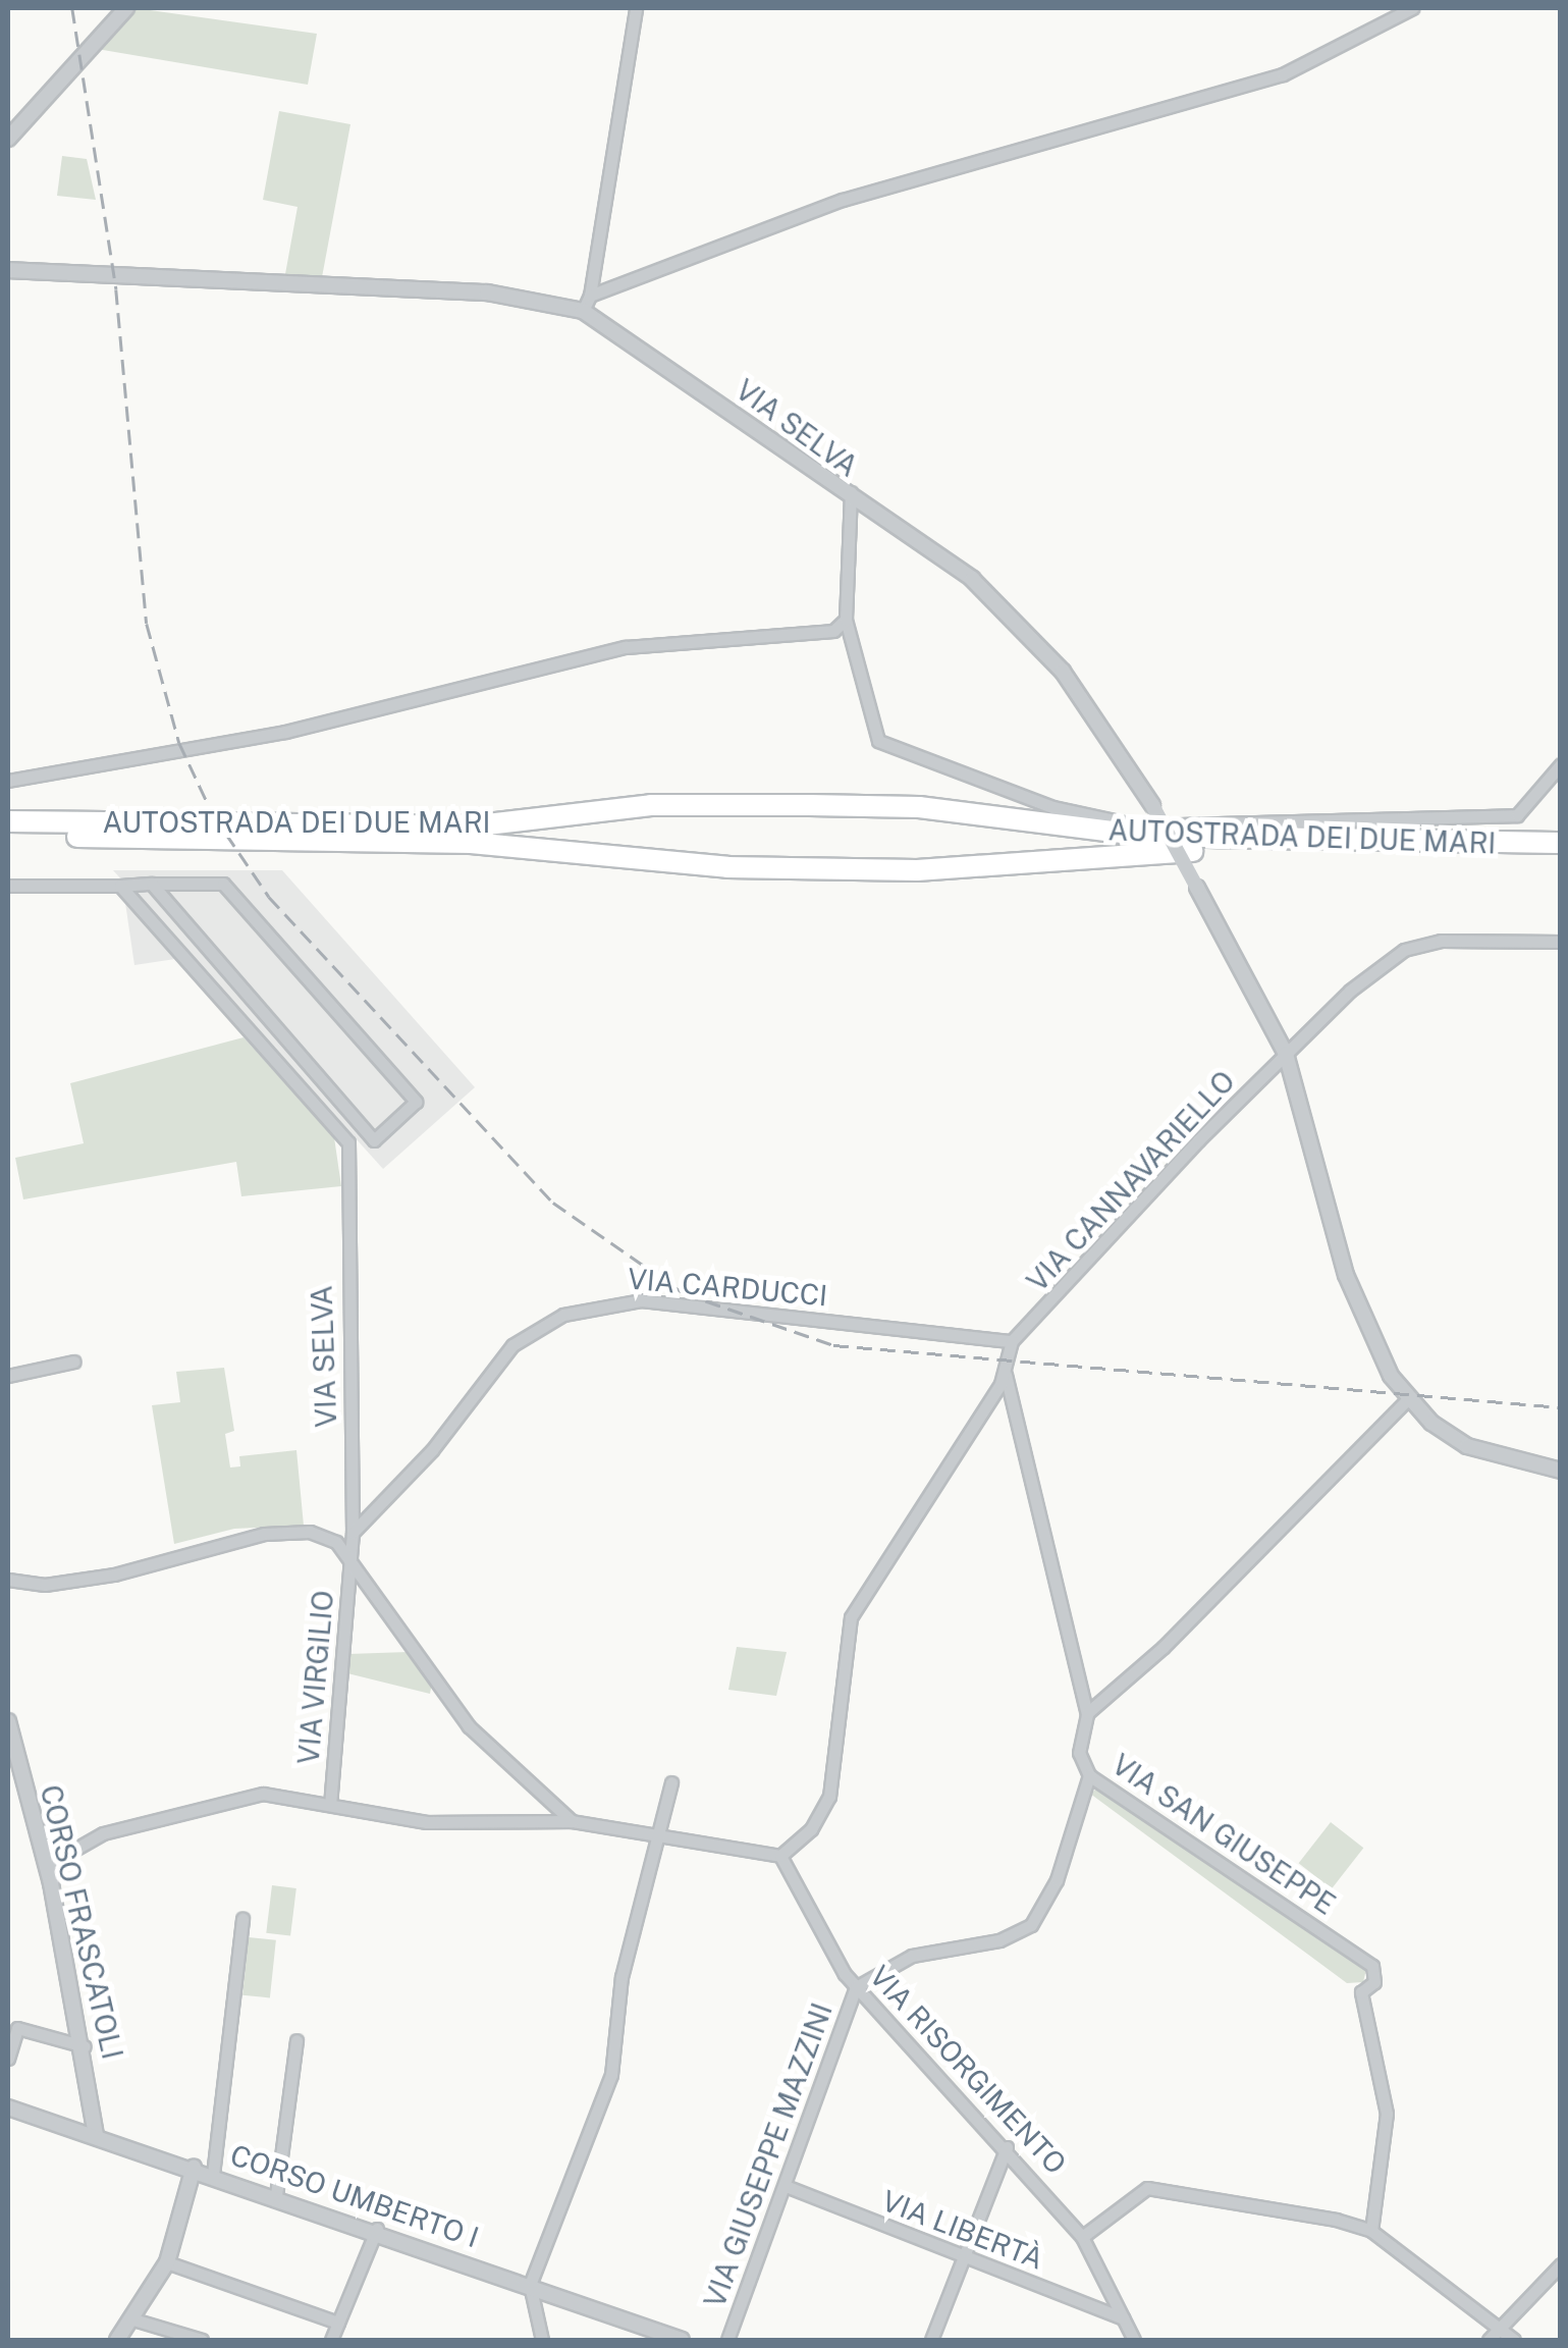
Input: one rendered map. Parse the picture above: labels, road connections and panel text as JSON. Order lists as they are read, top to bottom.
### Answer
{
  "streets": {
    "highway": ["AUTOSTRADA DEI DUE MARI"],
    "street": [
      "VIA SELVA",
      "VIA CANNAVARIELLO",
      "VIA CARDUCCI",
      "VIA VIRGILIO",
      "VIA SAN GIUSEPPE",
      "CORSO FRASCATOLI",
      "VIA RISORGIMENTO",
      "VIA GIUSEPPE MAZZINI",
      "CORSO UMBERTO I",
      "VIA LIBERTÀ"
    ]
  },
  "crossings": [
    ["VIA SELVA", "VIA CARDUCCI"],
    ["VIA SELVA", "VIA VIRGILIO"],
    ["VIA CANNAVARIELLO", "VIA CARDUCCI"],
    ["CORSO FRASCATOLI", "CORSO UMBERTO I"],
    ["VIA RISORGIMENTO", "VIA GIUSEPPE MAZZINI"],
    ["VIA RISORGIMENTO", "VIA LIBERTÀ"],
    ["VIA GIUSEPPE MAZZINI", "VIA LIBERTÀ"]
  ]
}
